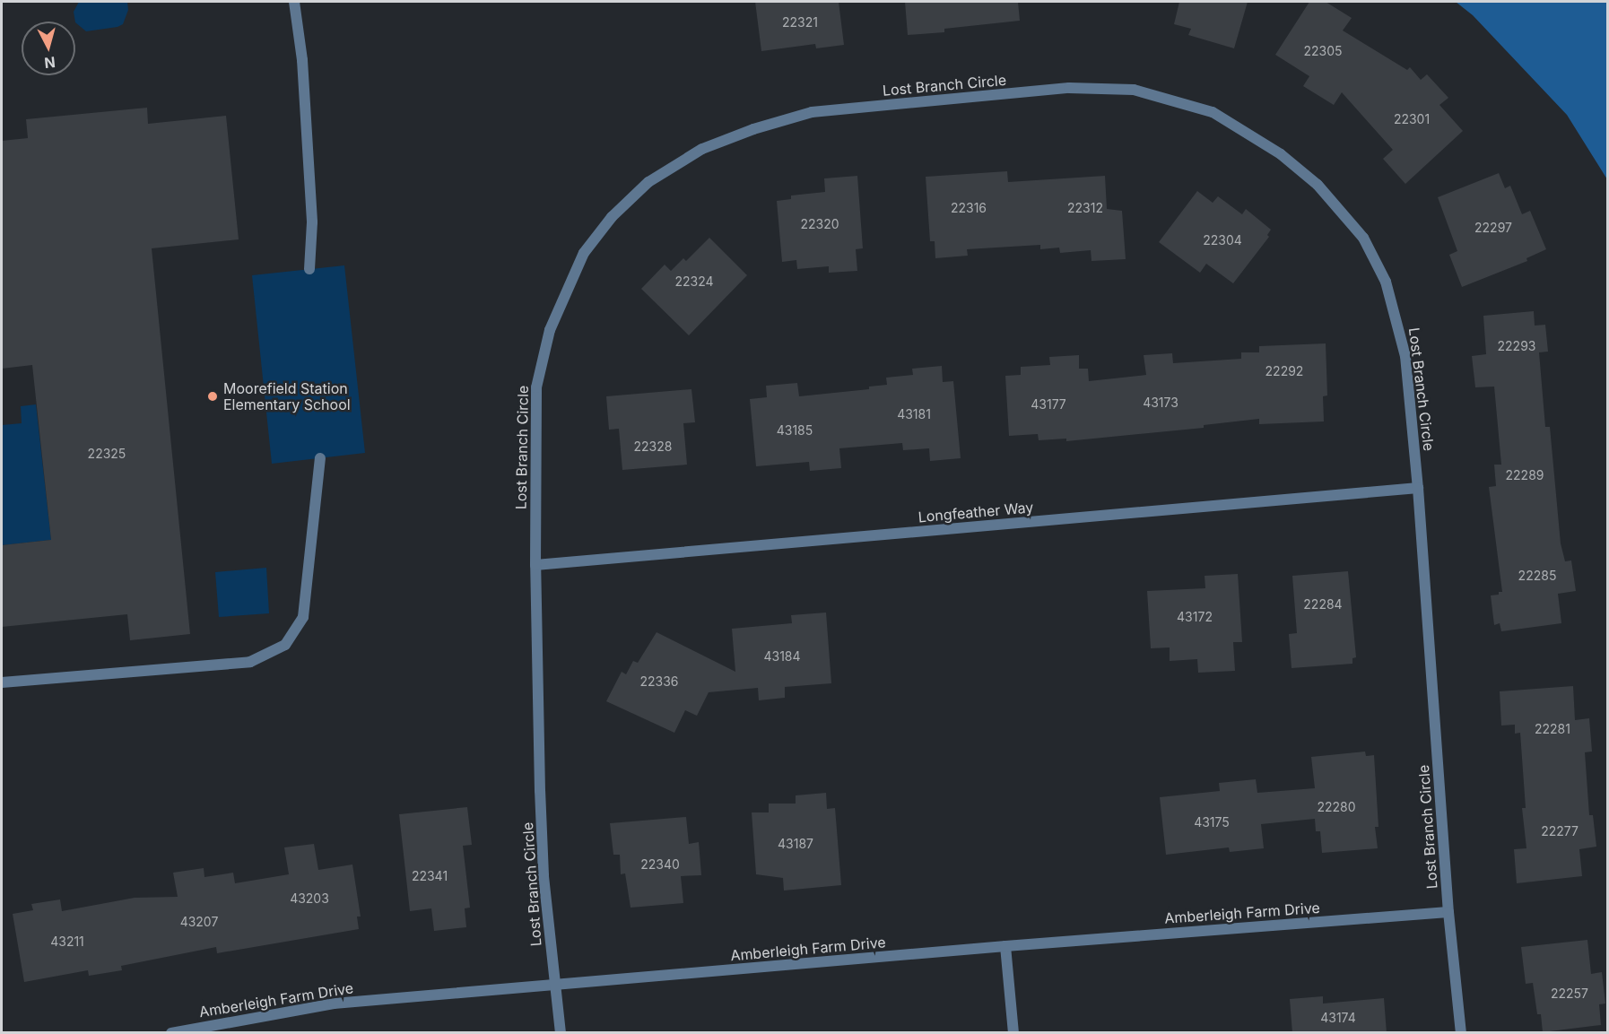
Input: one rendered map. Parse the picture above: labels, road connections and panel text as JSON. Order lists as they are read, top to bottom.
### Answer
{
  "streets": {
    "street": ["Lost Branch Circle", "Longfeather Way", "Amberleigh Farm Drive"]
  },
  "crossings": [
    ["Lost Branch Circle", "Longfeather Way"],
    ["Lost Branch Circle", "Amberleigh Farm Drive"]
  ],
  "places": ["Moorefield Station Elementary School"],
  "house_numbers": [
    "22321",
    "22305",
    "22301",
    "22316",
    "22312",
    "22320",
    "22297",
    "22304",
    "22324",
    "22293",
    "22292",
    "43173",
    "43177",
    "43181",
    "43185",
    "22328",
    "22325",
    "22289",
    "22285",
    "22284",
    "43172",
    "43184",
    "22336",
    "22281",
    "22280",
    "43175",
    "22277",
    "43187",
    "22340",
    "22341",
    "43203",
    "43207",
    "43211",
    "22257",
    "43174"
  ],
  "north": "bottom"
}
